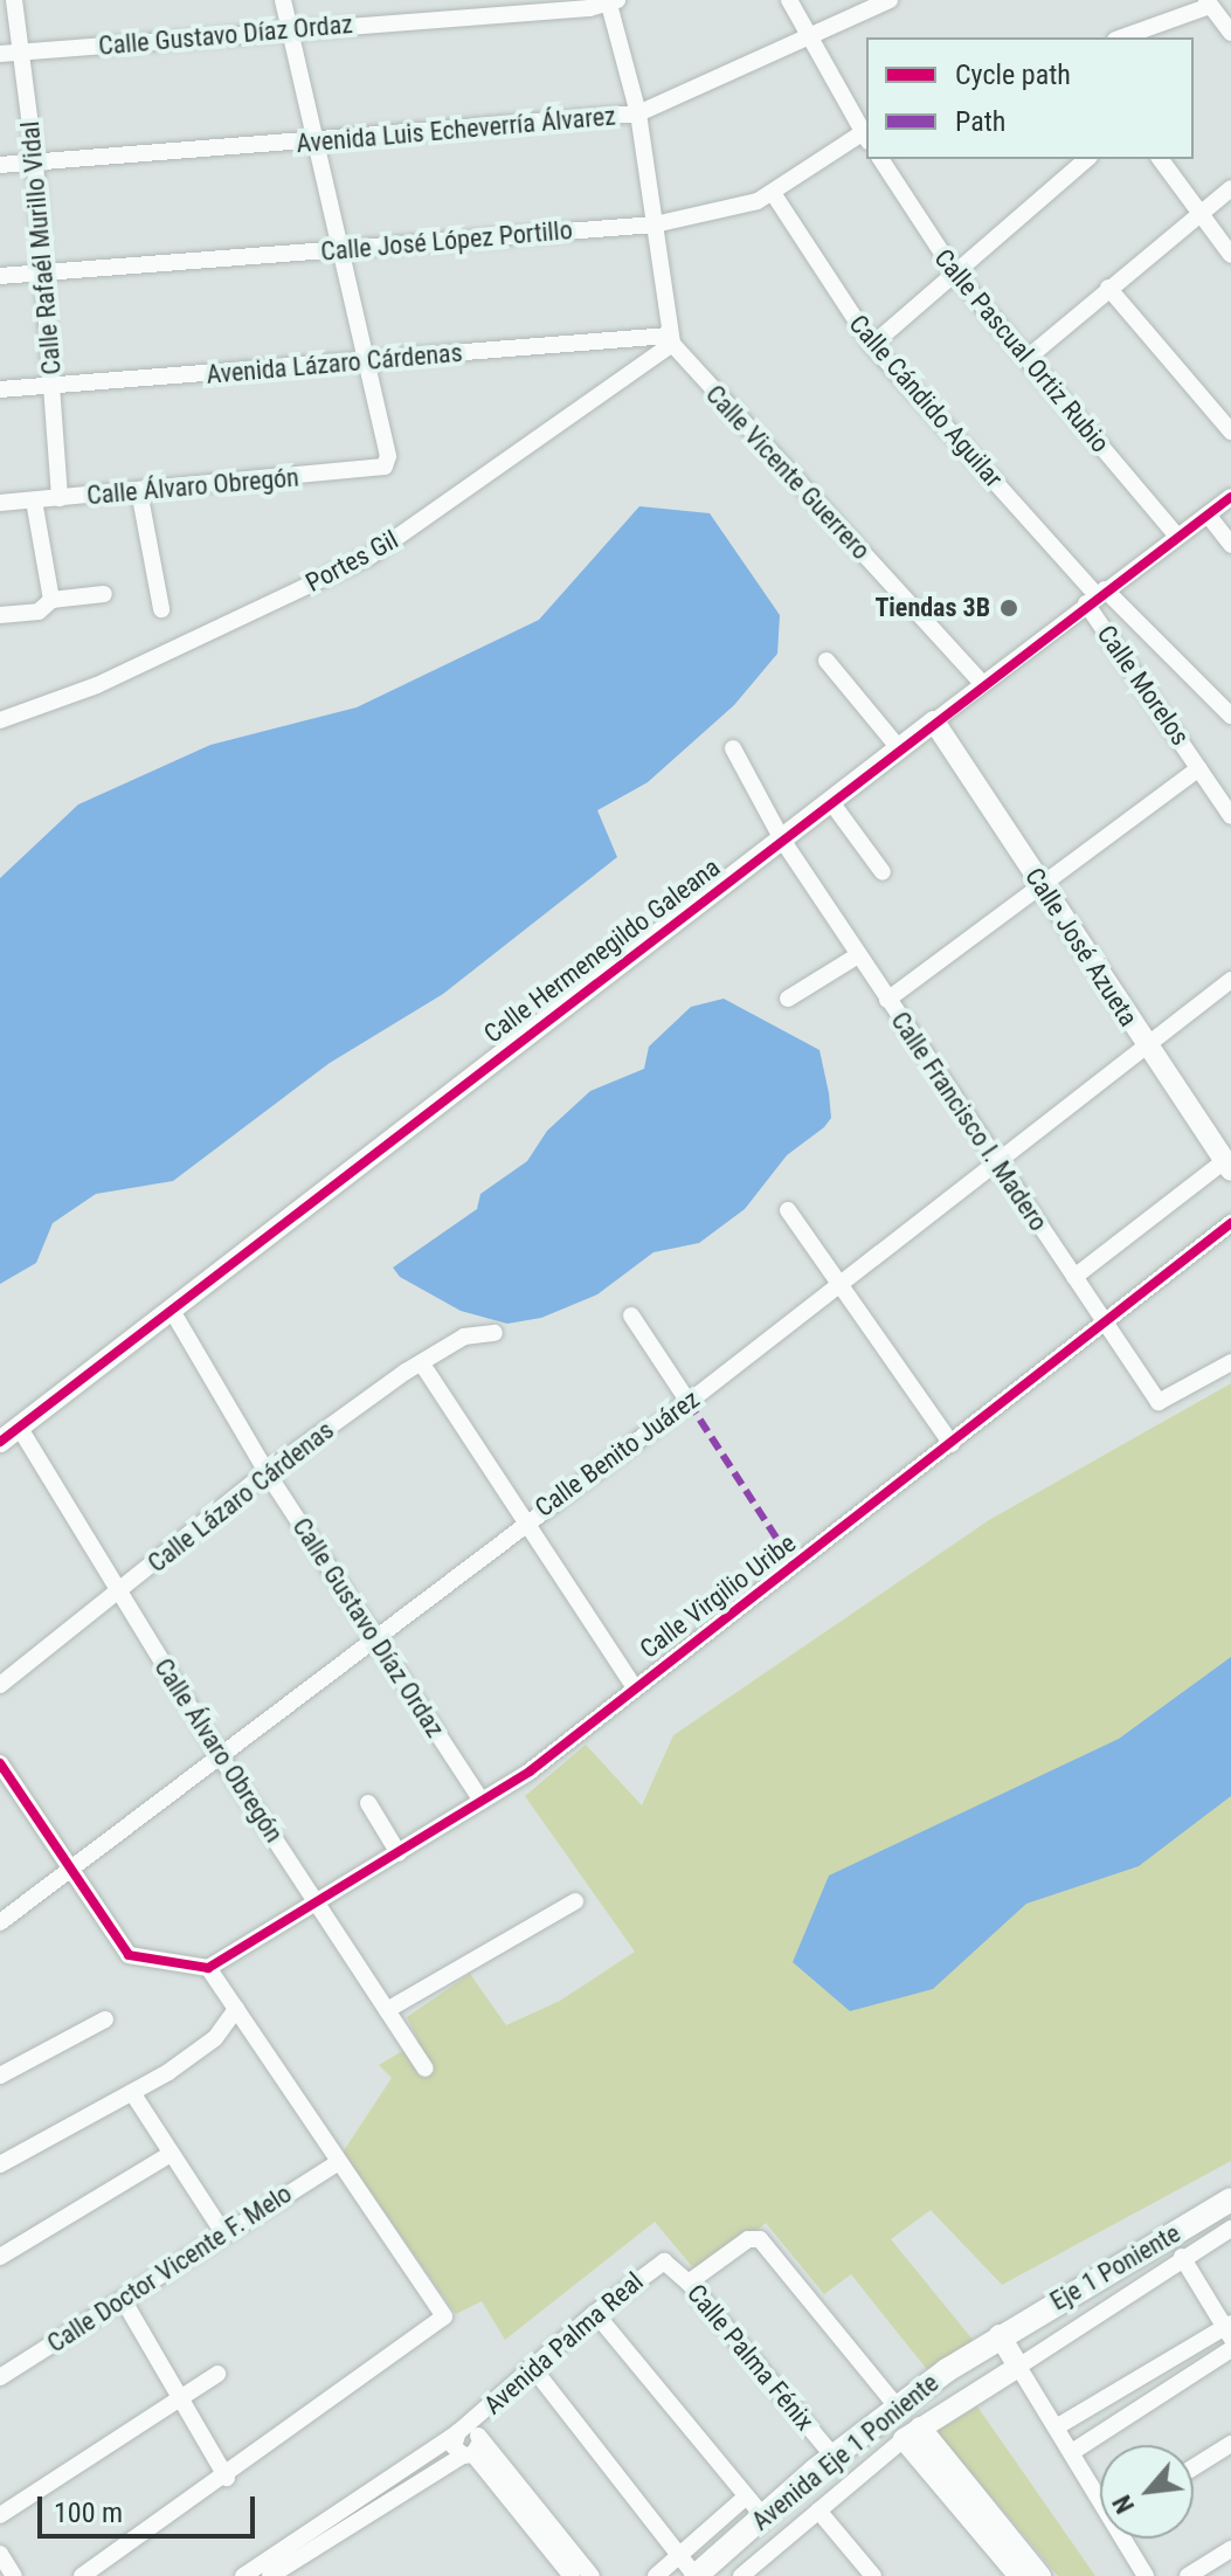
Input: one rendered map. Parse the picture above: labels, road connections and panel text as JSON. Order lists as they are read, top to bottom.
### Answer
{
  "streets": {
    "main road": ["Eje 1 Poniente", "Avenida Eje 1 Poniente"],
    "street": [
      "Calle Gustavo Díaz Ordaz",
      "Avenida Luis Echeverría Álvarez",
      "Calle José López Portillo",
      "Calle Rafaél Murillo Vidal",
      "Calle Pascual Ortiz Rubio",
      "Avenida Lázaro Cárdenas",
      "Calle Cándido Aguilar",
      "Calle Vicente Guerrero",
      "Calle Álvaro Obregón",
      "Portes Gil",
      "Calle Morelos",
      "Calle José Azueta",
      "Calle Hermenegildo Galeana",
      "Calle Francisco I. Madero",
      "Calle Benito Juárez",
      "Calle Lázaro Cárdenas",
      "Calle Virgilio Uribe",
      "Calle Doctor Vicente F. Melo",
      "Avenida Palma Real",
      "Calle Palma Fénix"
    ]
  },
  "crossings": [
    ["Calle Gustavo Díaz Ordaz", "Calle Rafaél Murillo Vidal"],
    ["Calle Gustavo Díaz Ordaz", "Calle Hermenegildo Galeana"],
    ["Calle Gustavo Díaz Ordaz", "Calle Benito Juárez"],
    ["Calle Gustavo Díaz Ordaz", "Calle Lázaro Cárdenas"],
    ["Calle Gustavo Díaz Ordaz", "Calle Virgilio Uribe"],
    ["Avenida Luis Echeverría Álvarez", "Calle Rafaél Murillo Vidal"],
    ["Calle José López Portillo", "Calle Rafaél Murillo Vidal"],
    ["Calle José López Portillo", "Calle Cándido Aguilar"],
    ["Calle Rafaél Murillo Vidal", "Avenida Lázaro Cárdenas"],
    ["Calle Rafaél Murillo Vidal", "Calle Álvaro Obregón"],
    ["Calle Pascual Ortiz Rubio", "Calle Hermenegildo Galeana"],
    ["Avenida Lázaro Cárdenas", "Calle Vicente Guerrero"],
    ["Avenida Lázaro Cárdenas", "Calle Álvaro Obregón"],
    ["Avenida Lázaro Cárdenas", "Portes Gil"],
    ["Calle Cándido Aguilar", "Calle Morelos"],
    ["Calle Cándido Aguilar", "Calle Hermenegildo Galeana"],
    ["Calle Vicente Guerrero", "Portes Gil"],
    ["Calle Vicente Guerrero", "Calle Hermenegildo Galeana"],
    ["Calle Álvaro Obregón", "Calle Hermenegildo Galeana"],
    ["Calle Álvaro Obregón", "Calle Benito Juárez"],
    ["Calle Álvaro Obregón", "Calle Lázaro Cárdenas"],
    ["Calle Álvaro Obregón", "Calle Virgilio Uribe"],
    ["Calle Morelos", "Calle Hermenegildo Galeana"],
    ["Calle José Azueta", "Calle Hermenegildo Galeana"],
    ["Calle José Azueta", "Calle Benito Juárez"],
    ["Calle Hermenegildo Galeana", "Calle Francisco I. Madero"],
    ["Calle Francisco I. Madero", "Calle Benito Juárez"],
    ["Calle Francisco I. Madero", "Calle Virgilio Uribe"],
    ["Eje 1 Poniente", "Avenida Eje 1 Poniente"],
    ["Avenida Palma Real", "Calle Palma Fénix"],
    ["Calle Palma Fénix", "Avenida Eje 1 Poniente"]
  ],
  "places": ["Tiendas 3B"],
  "legend": ["Cycle path", "Path"],
  "scale_bar": "100 m",
  "north": "bottom left"
}
